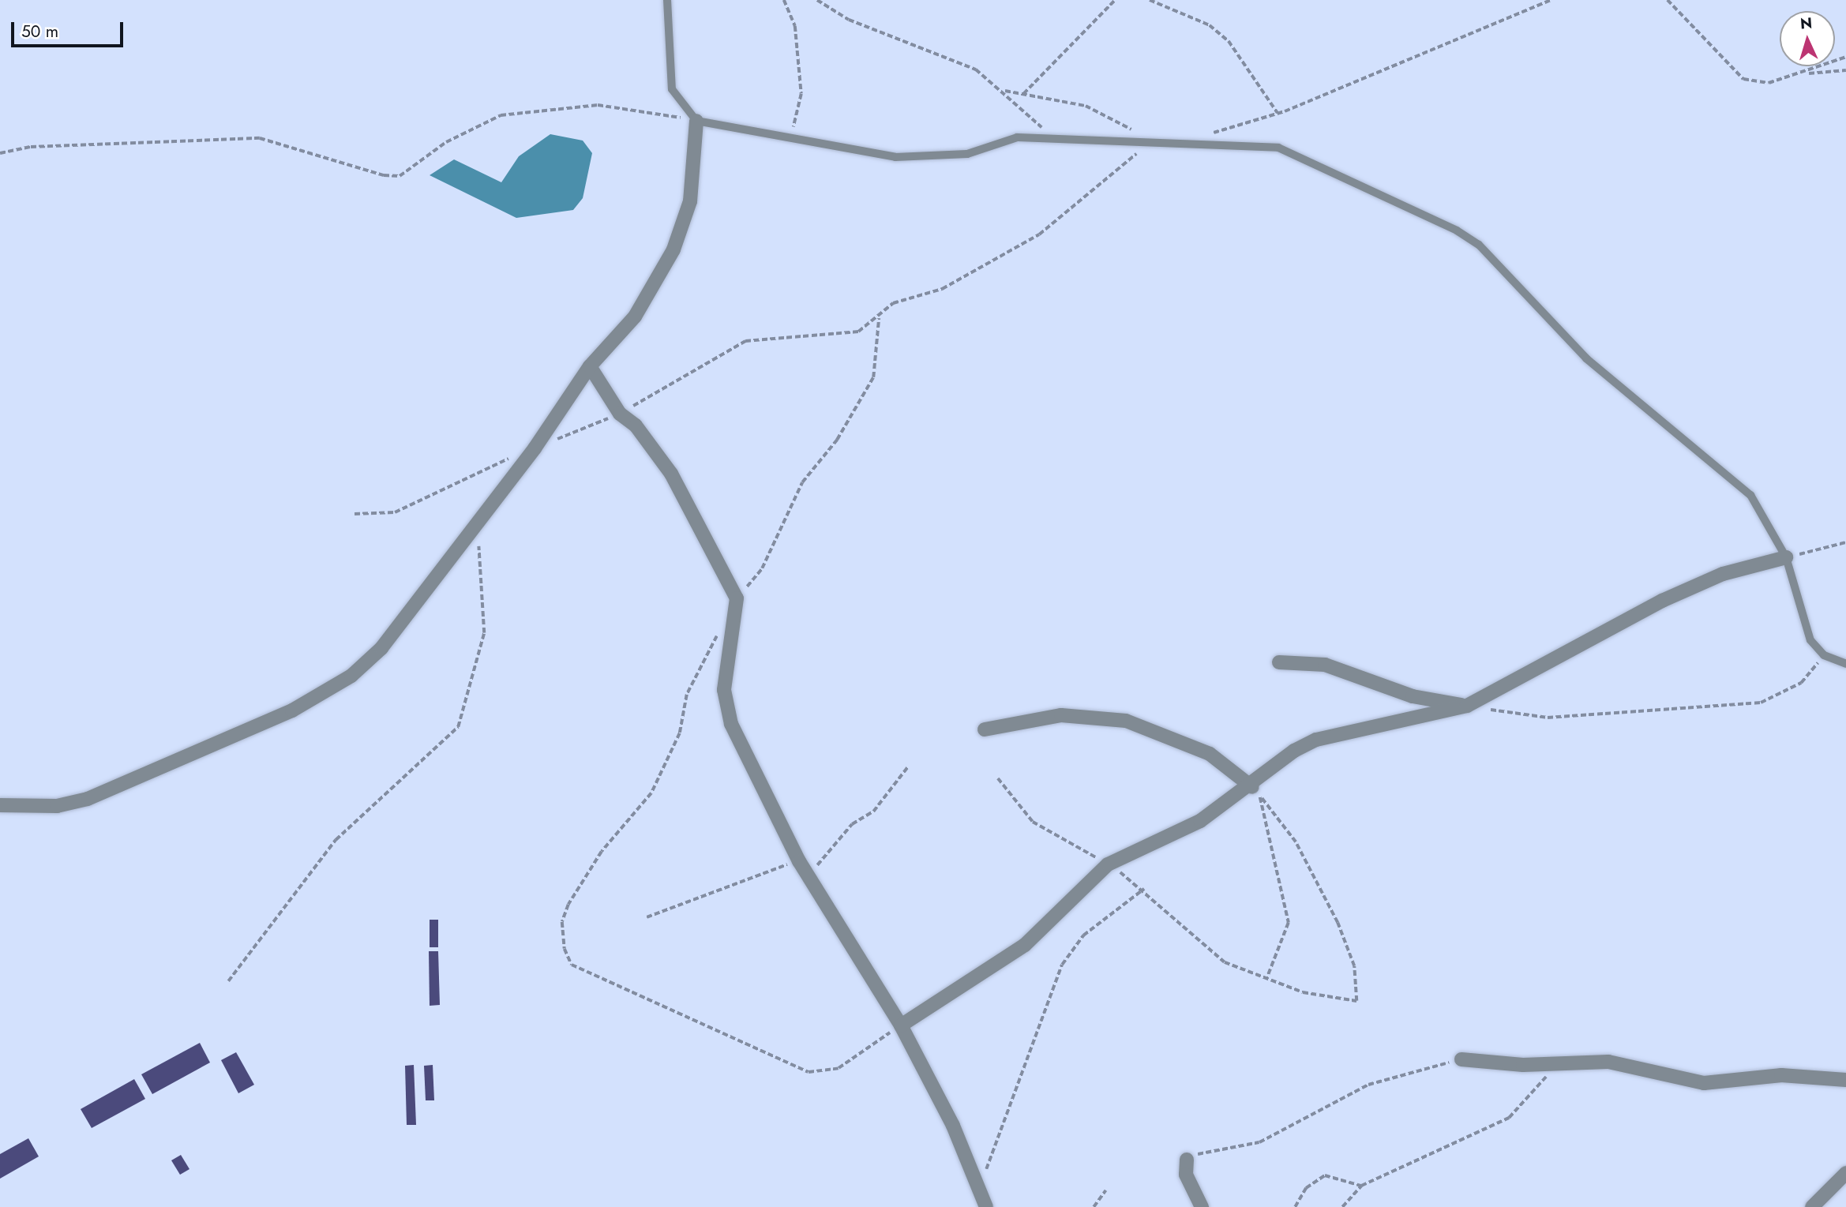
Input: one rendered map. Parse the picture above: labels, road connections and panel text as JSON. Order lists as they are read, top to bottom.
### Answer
{
  "scale_bar": "50 m",
  "north": "top"
}
